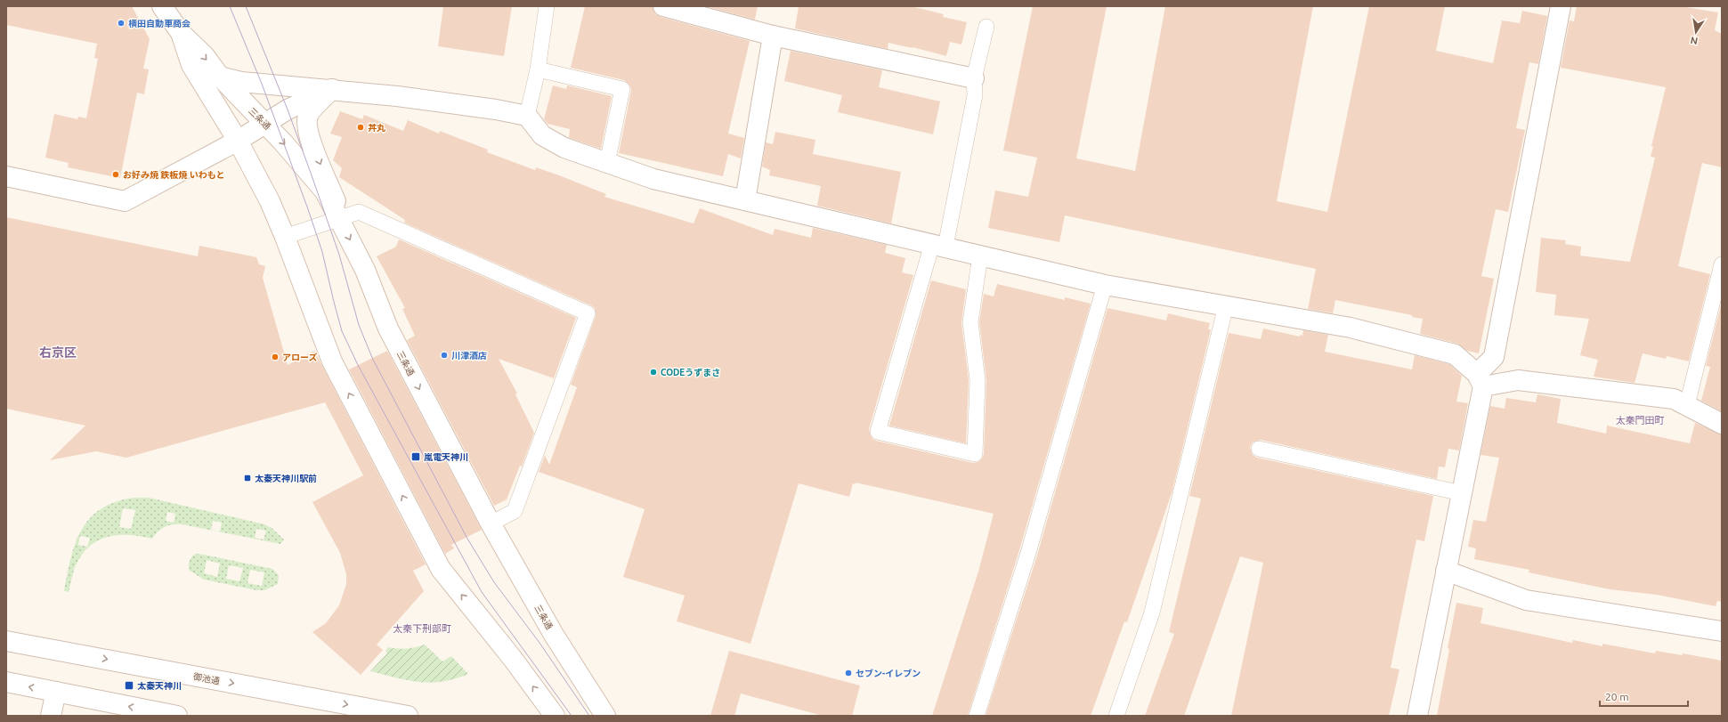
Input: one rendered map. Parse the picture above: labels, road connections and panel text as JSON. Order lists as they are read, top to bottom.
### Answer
{
  "streets": {
    "street": ["三条通", "御池通"]
  },
  "districts": ["右京区", "太秦門田町", "太秦下刑部町"],
  "places": {
    "other": [
      "横田自動車商会",
      "丼丸",
      "お好み焼 鉄板焼 いわもと",
      "川津酒店",
      "アローズ",
      "CODEうずまさ",
      "セブン-イレブン"
    ],
    "transit": ["嵐電天神川", "太秦天神川駅前", "太秦天神川"]
  },
  "scale_bar": "20 m",
  "north": "bottom"
}
